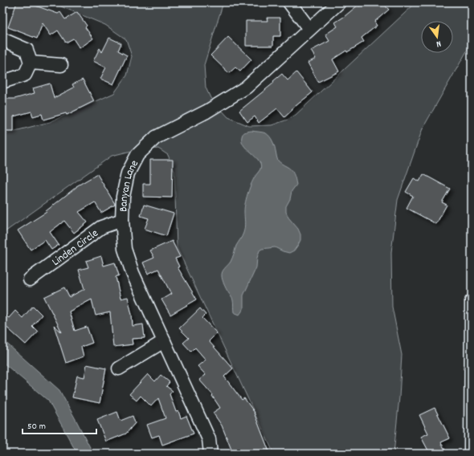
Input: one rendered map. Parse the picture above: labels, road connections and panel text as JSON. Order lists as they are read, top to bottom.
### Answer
{
  "streets": {
    "street": ["Banyan Lane", "Linden Circle"]
  },
  "crossings": [
    ["Banyan Lane", "Linden Circle"]
  ],
  "scale_bar": "50 m",
  "north": "bottom"
}
